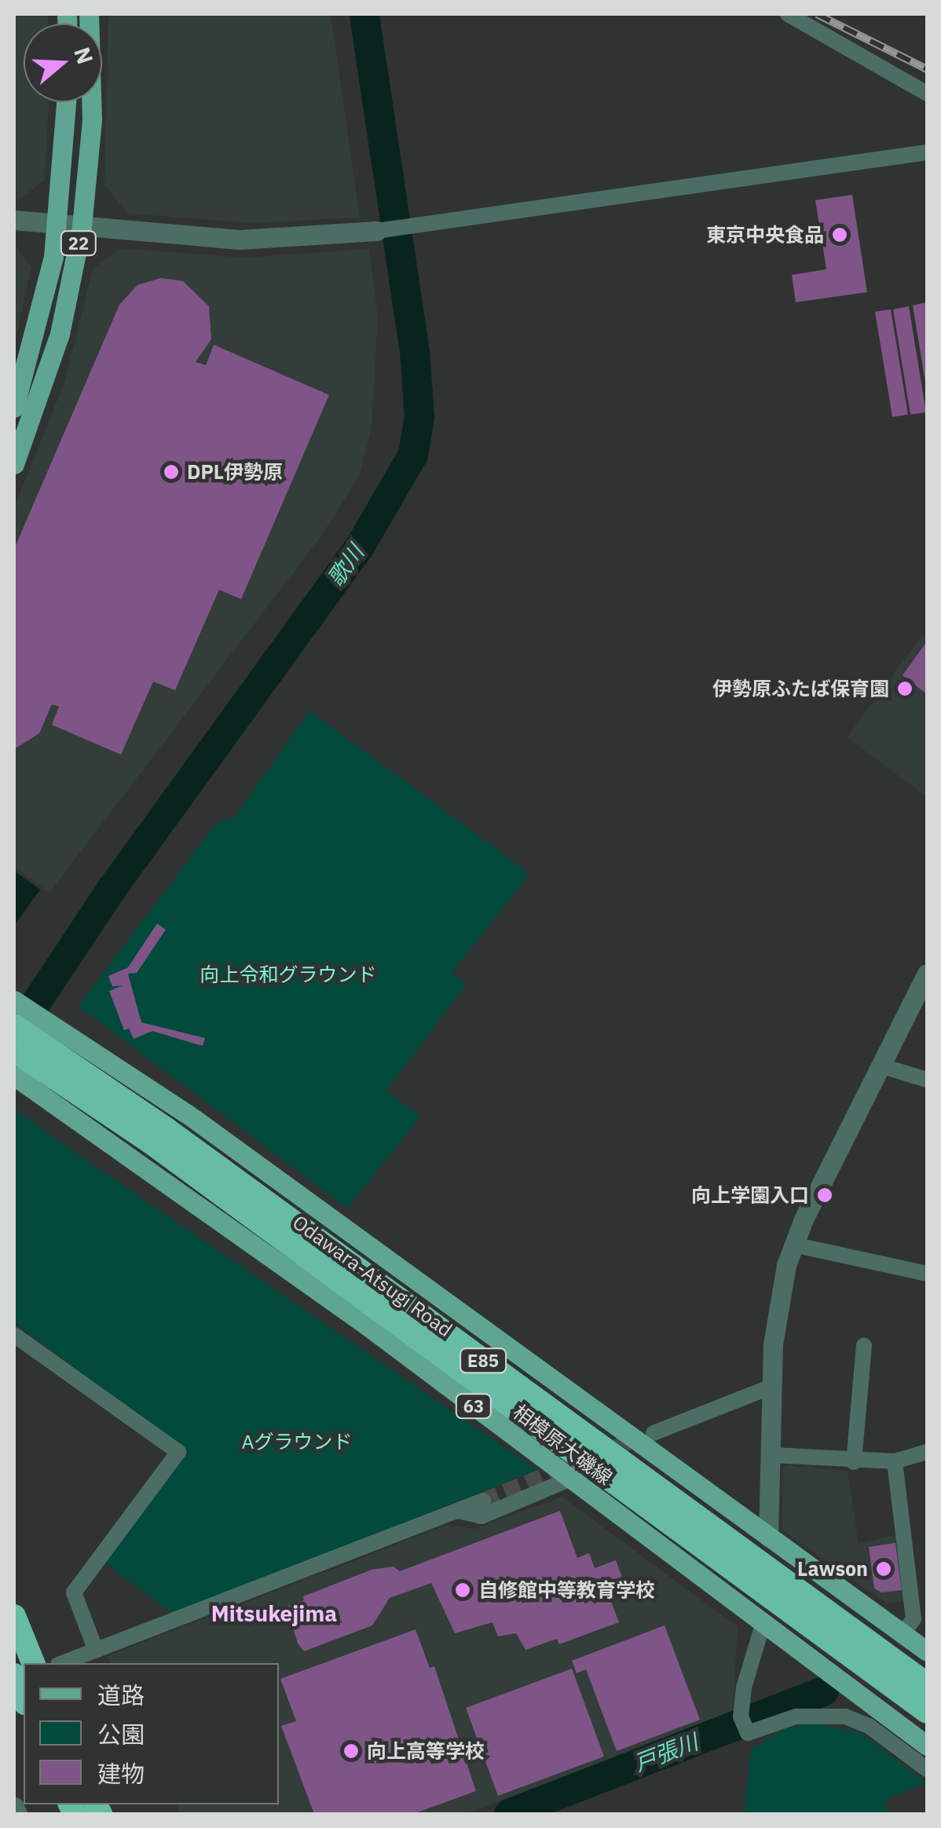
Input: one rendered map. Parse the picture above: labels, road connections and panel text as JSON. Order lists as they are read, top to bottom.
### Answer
{
  "streets": {
    "highway": ["Odawara-Atsugi Road", "E85"],
    "main road": ["22", "63", "相模原大磯線"]
  },
  "crossings": [
    ["Odawara-Atsugi Road", "相模原大磯線"]
  ],
  "districts": ["Mitsukejima"],
  "water": ["歌川", "戸張川"],
  "parks": ["向上令和グラウンド", "Aグラウンド"],
  "places": [
    "東京中央食品",
    "DPL伊勢原",
    "伊勢原ふたば保育園",
    "向上学園入口",
    "Lawson",
    "自修館中等教育学校",
    "向上高等学校"
  ],
  "legend": ["道路", "公園", "建物"],
  "north": "right"
}
